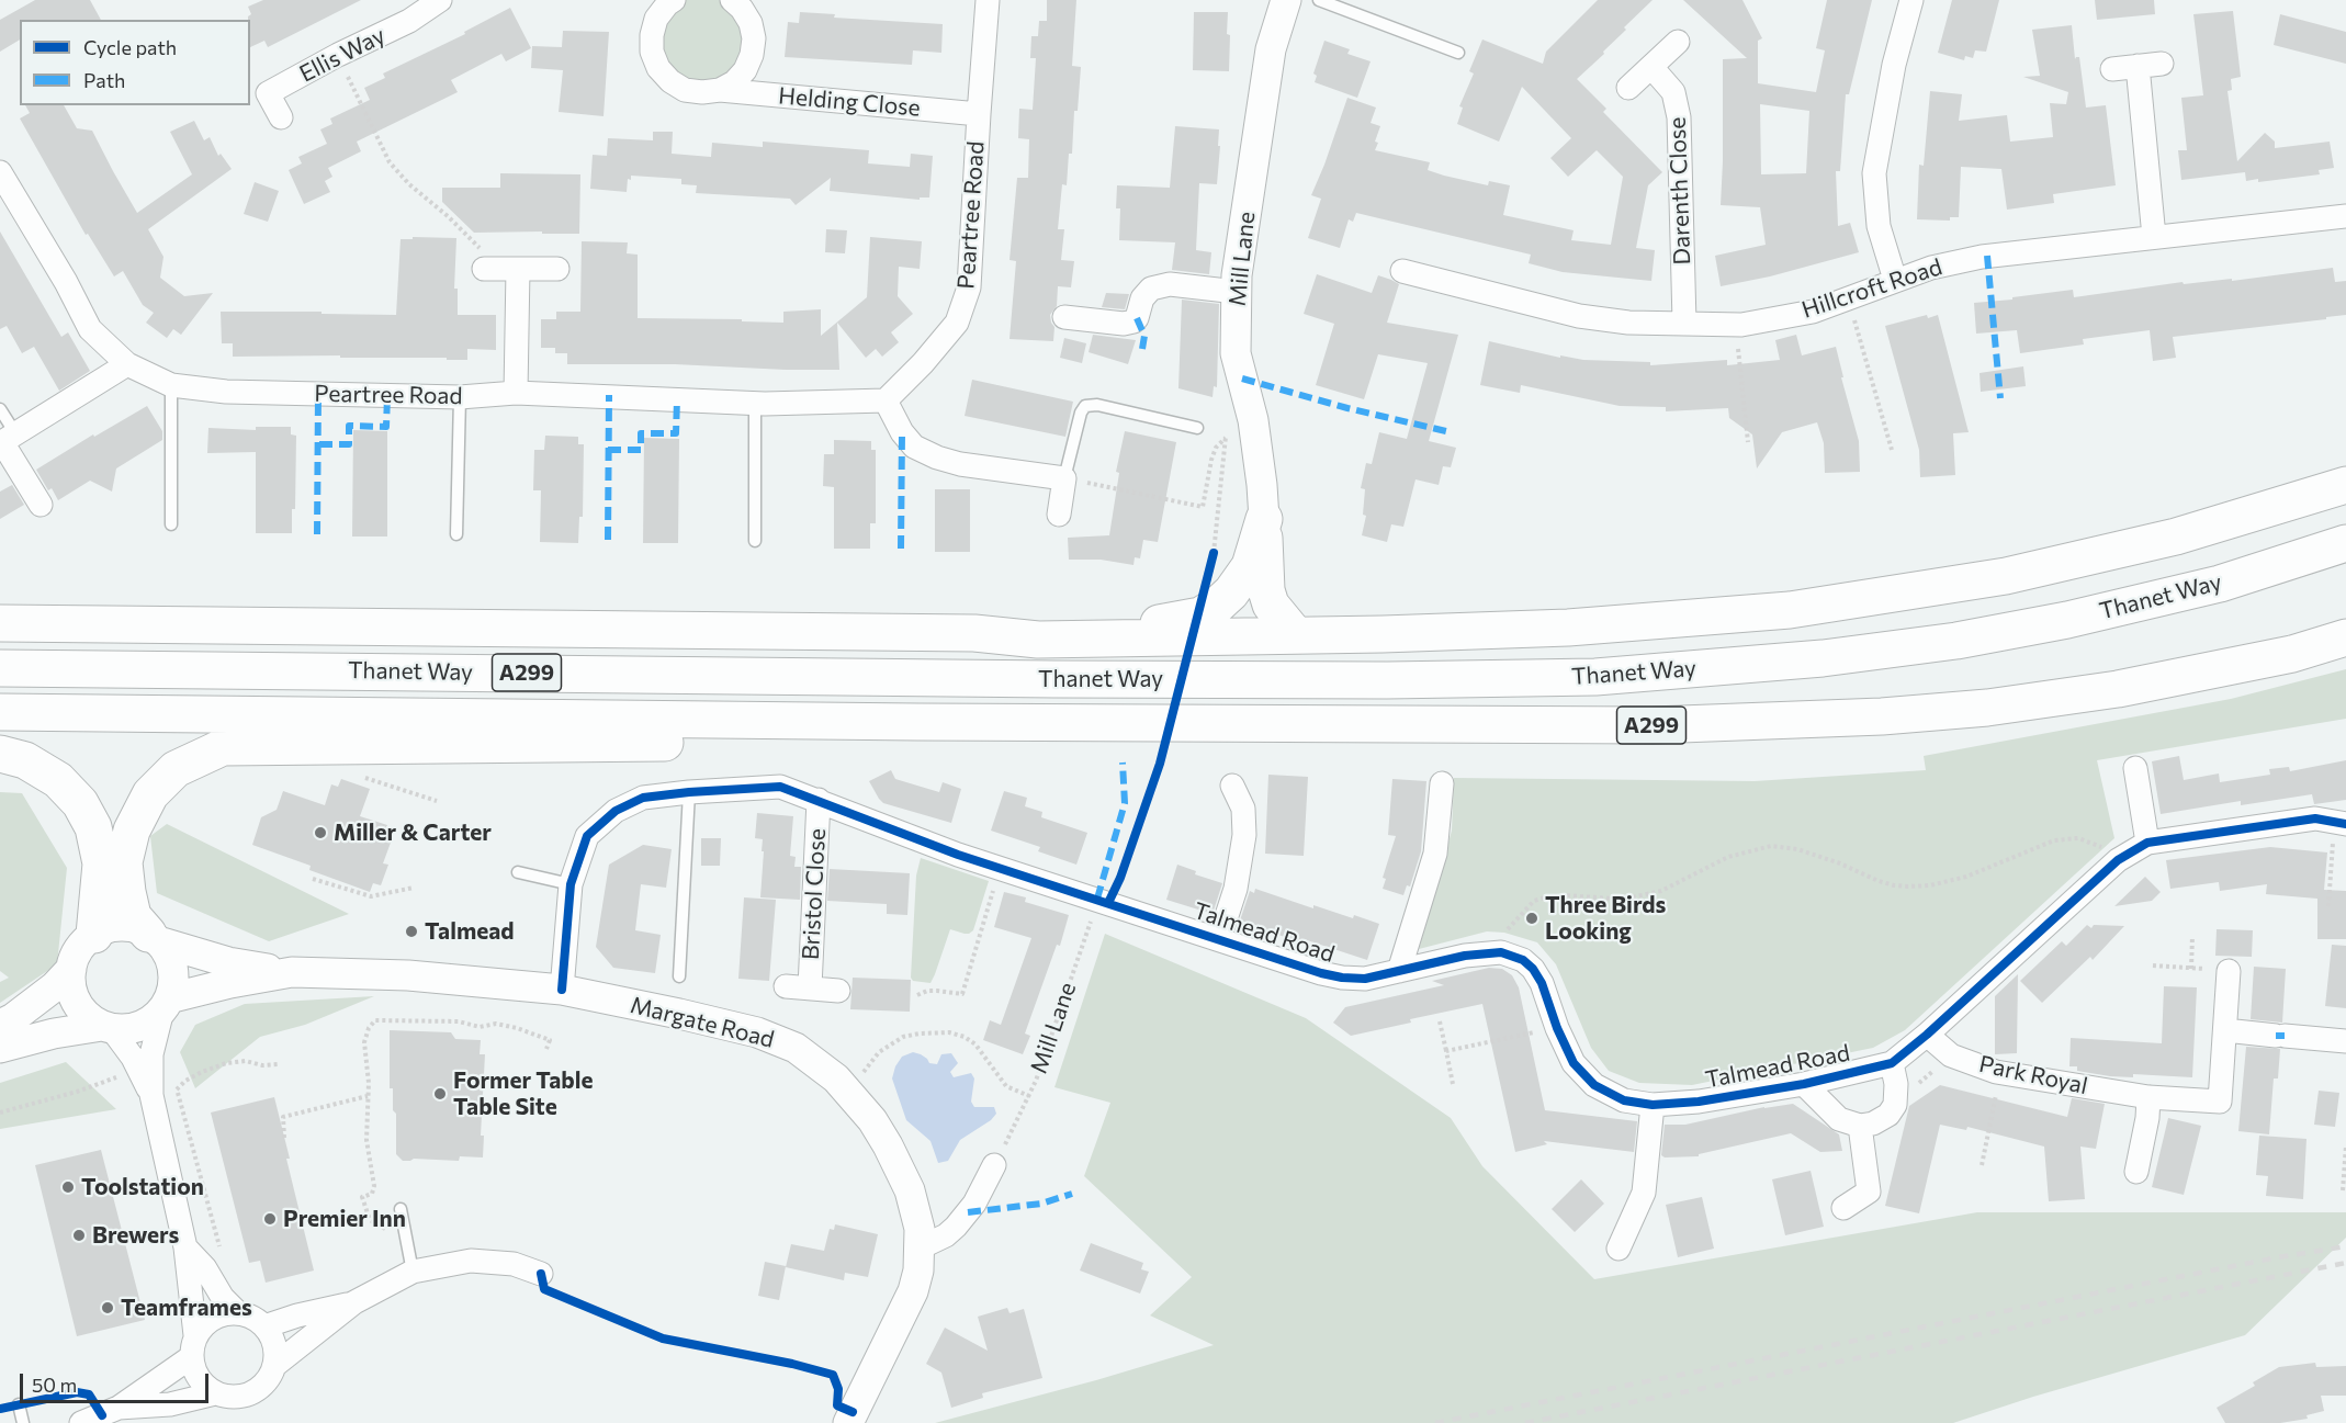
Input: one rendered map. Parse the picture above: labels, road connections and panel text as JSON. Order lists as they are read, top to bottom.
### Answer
{
  "streets": {
    "highway": ["Thanet Way", "A299"],
    "street": [
      "Ellis Way",
      "Helding Close",
      "Darenth Close",
      "Peartree Road",
      "Mill Lane",
      "Hillcroft Road",
      "Bristol Close",
      "Talmead Road",
      "Margate Road",
      "Park Royal"
    ]
  },
  "crossings": [
    ["Helding Close", "Peartree Road"],
    ["Darenth Close", "Hillcroft Road"],
    ["Mill Lane", "Talmead Road"],
    ["Bristol Close", "Talmead Road"],
    ["Talmead Road", "Margate Road"],
    ["Talmead Road", "Park Royal"]
  ],
  "places": [
    "Miller & Carter",
    "Three Birds Looking",
    "Talmead",
    "Former Table Table Site",
    "Toolstation",
    "Premier Inn",
    "Brewers",
    "Teamframes"
  ],
  "legend": ["Cycle path", "Path"],
  "scale_bar": "50 m"
}
